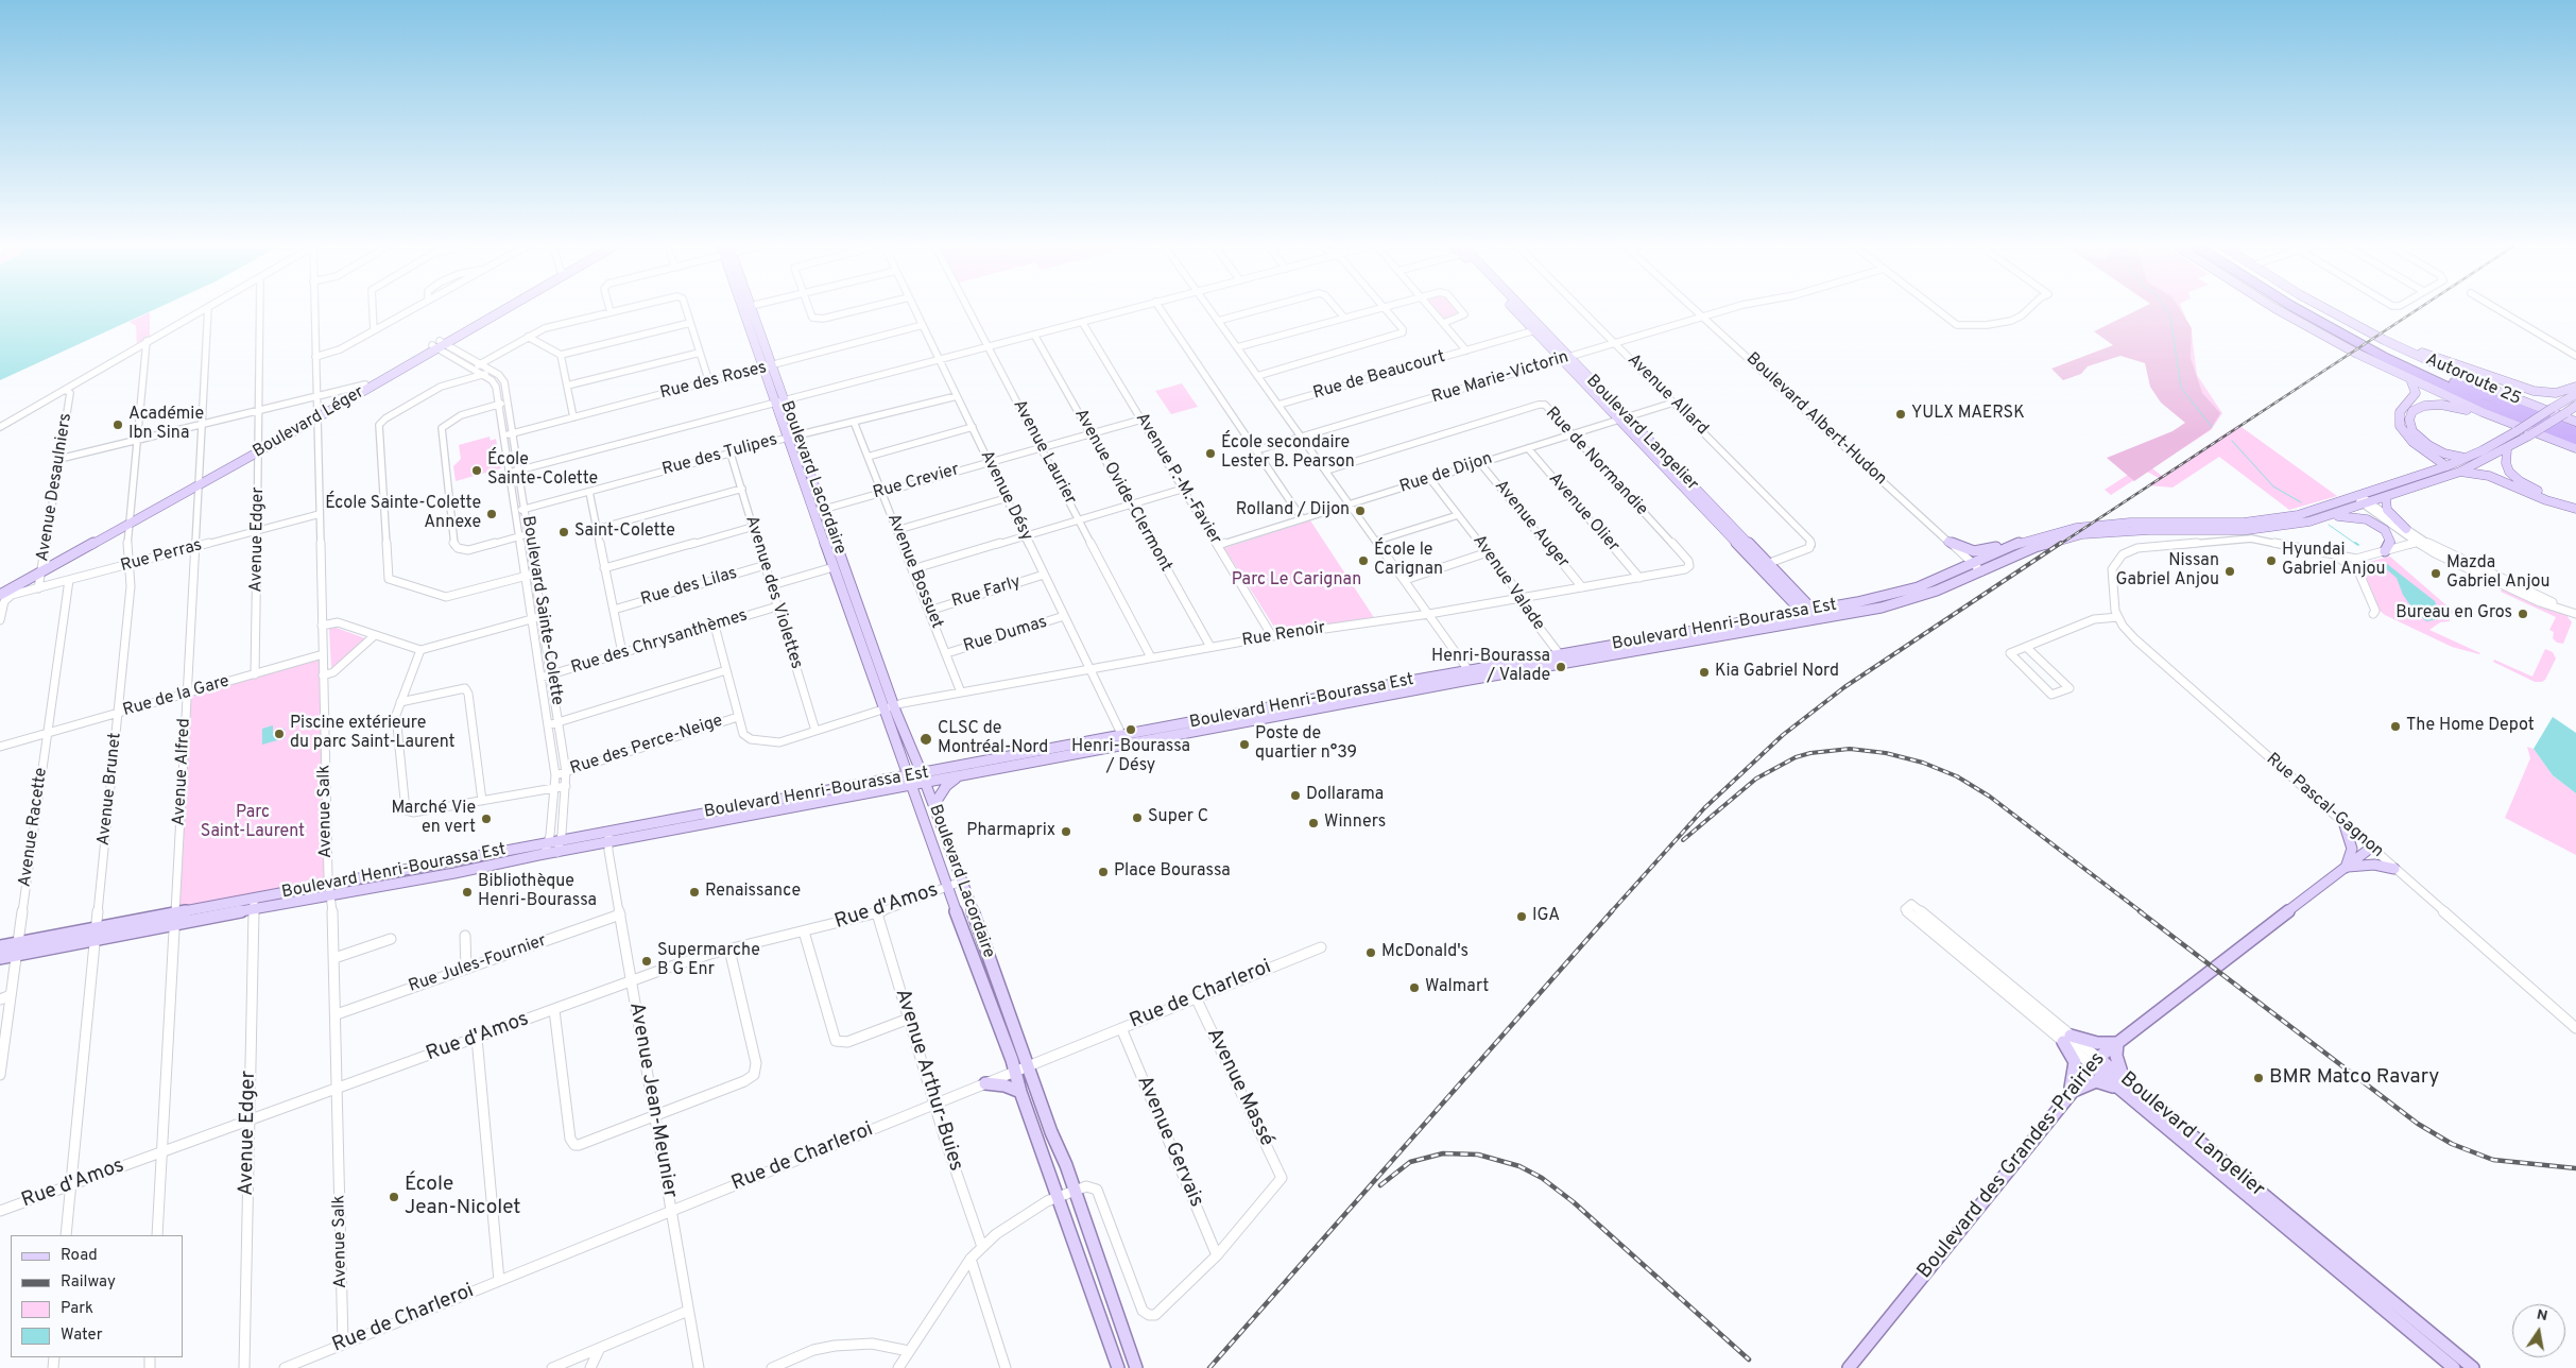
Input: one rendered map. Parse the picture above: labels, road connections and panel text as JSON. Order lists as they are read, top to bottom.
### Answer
{
  "streets": {
    "highway": ["Autoroute 25"],
    "main road": [
      "Boulevard Léger",
      "Boulevard Langelier",
      "Boulevard Lacordaire",
      "Boulevard Henri-Bourassa Est",
      "Boulevard des Grandes-Prairies"
    ],
    "street": [
      "Rue de Beaucourt",
      "Rue Marie-Victorin",
      "Rue des Roses",
      "Avenue Allard",
      "Boulevard Albert-Hudon",
      "Avenue Laurier",
      "Rue des Tulipes",
      "Rue de Normandie",
      "Rue de Dijon",
      "Avenue P.-M.-Favier",
      "Rue Crevier",
      "Avenue Desaulniers",
      "Avenue Ovide-Clermont",
      "Avenue Désy",
      "Avenue Olier",
      "Avenue Auger",
      "Avenue Edger",
      "Rue Perras",
      "Avenue Bossuet",
      "Avenue Valade",
      "Rue des Lilas",
      "Avenue des Violettes",
      "Rue Farly",
      "Boulevard Sainte-Colette",
      "Rue Dumas",
      "Rue Renoir",
      "Rue des Chrysanthèmes",
      "Rue de la Gare",
      "Rue des Perce-Neige",
      "Avenue Alfred",
      "Avenue Brunet",
      "Rue Pascal-Gagnon",
      "Avenue Salk",
      "Avenue Racette",
      "Rue d'Amos",
      "Rue Jules-Fournier",
      "Rue de Charleroi",
      "Avenue Arthur-Buies",
      "Avenue Massé",
      "Avenue Jean-Meunier",
      "Avenue Gervais"
    ]
  },
  "crossings": [
    ["Rue de Beaucourt", "Boulevard Langelier"],
    ["Rue Marie-Victorin", "Avenue Allard"],
    ["Rue Marie-Victorin", "Boulevard Albert-Hudon"],
    ["Rue Marie-Victorin", "Boulevard Langelier"],
    ["Rue des Roses", "Boulevard Lacordaire"],
    ["Rue des Roses", "Avenue Désy"],
    ["Rue des Roses", "Boulevard Sainte-Colette"],
    ["Avenue Allard", "Boulevard Langelier"],
    ["Avenue Allard", "Rue de Dijon"],
    ["Boulevard Albert-Hudon", "Boulevard Henri-Bourassa Est"],
    ["Boulevard Léger", "Avenue Desaulniers"],
    ["Boulevard Léger", "Avenue Edger"],
    ["Boulevard Léger", "Rue Perras"],
    ["Boulevard Léger", "Boulevard Sainte-Colette"],
    ["Boulevard Léger", "Avenue Alfred"],
    ["Boulevard Léger", "Avenue Brunet"],
    ["Boulevard Léger", "Avenue Salk"],
    ["Boulevard Langelier", "Rue de Dijon"],
    ["Boulevard Langelier", "Boulevard Henri-Bourassa Est"],
    ["Boulevard Langelier", "Boulevard des Grandes-Prairies"],
    ["Avenue Laurier", "Rue Crevier"],
    ["Avenue Laurier", "Rue Renoir"],
    ["Rue des Tulipes", "Boulevard Lacordaire"],
    ["Rue des Tulipes", "Avenue Désy"],
    ["Rue des Tulipes", "Avenue Bossuet"],
    ["Rue des Tulipes", "Avenue des Violettes"],
    ["Rue des Tulipes", "Boulevard Sainte-Colette"],
    ["Rue de Normandie", "Rue de Dijon"],
    ["Rue de Normandie", "Rue Renoir"],
    ["Rue de Dijon", "Avenue P.-M.-Favier"],
    ["Rue de Dijon", "Avenue Olier"],
    ["Rue de Dijon", "Avenue Auger"],
    ["Rue de Dijon", "Avenue Valade"],
    ["Boulevard Lacordaire", "Rue Crevier"],
    ["Boulevard Lacordaire", "Boulevard Henri-Bourassa Est"],
    ["Boulevard Lacordaire", "Rue Renoir"],
    ["Boulevard Lacordaire", "Rue d'Amos"],
    ["Boulevard Lacordaire", "Rue de Charleroi"],
    ["Avenue P.-M.-Favier", "Rue Crevier"],
    ["Avenue P.-M.-Favier", "Rue Renoir"],
    ["Rue Crevier", "Avenue Ovide-Clermont"],
    ["Rue Crevier", "Avenue Désy"],
    ["Rue Crevier", "Avenue Bossuet"],
    ["Avenue Desaulniers", "Rue Perras"],
    ["Avenue Ovide-Clermont", "Rue Renoir"],
    ["Avenue Désy", "Rue Farly"],
    ["Avenue Désy", "Boulevard Henri-Bourassa Est"],
    ["Avenue Désy", "Rue Dumas"],
    ["Avenue Désy", "Rue Renoir"],
    ["Avenue Olier", "Rue Renoir"],
    ["Avenue Auger", "Rue Renoir"],
    ["Avenue Edger", "Rue Perras"],
    ["Avenue Edger", "Boulevard Henri-Bourassa Est"],
    ["Avenue Edger", "Rue de la Gare"],
    ["Avenue Edger", "Rue d'Amos"],
    ["Rue Perras", "Avenue Alfred"],
    ["Rue Perras", "Avenue Brunet"],
    ["Rue Perras", "Avenue Salk"],
    ["Rue Perras", "Avenue Racette"],
    ["Avenue Bossuet", "Rue Farly"],
    ["Avenue Bossuet", "Rue Dumas"],
    ["Avenue Bossuet", "Rue Renoir"],
    ["Avenue Valade", "Boulevard Henri-Bourassa Est"],
    ["Avenue Valade", "Rue Renoir"],
    ["Rue des Lilas", "Avenue des Violettes"],
    ["Avenue des Violettes", "Rue Renoir"],
    ["Avenue des Violettes", "Rue des Chrysanthèmes"],
    ["Boulevard Sainte-Colette", "Boulevard Henri-Bourassa Est"],
    ["Boulevard Sainte-Colette", "Rue des Chrysanthèmes"],
    ["Boulevard Sainte-Colette", "Rue des Perce-Neige"],
    ["Boulevard Henri-Bourassa Est", "Avenue Alfred"],
    ["Boulevard Henri-Bourassa Est", "Avenue Brunet"],
    ["Boulevard Henri-Bourassa Est", "Avenue Salk"],
    ["Boulevard Henri-Bourassa Est", "Avenue Racette"],
    ["Boulevard Henri-Bourassa Est", "Avenue Jean-Meunier"],
    ["Rue Renoir", "Rue des Perce-Neige"],
    ["Rue de la Gare", "Avenue Alfred"],
    ["Rue de la Gare", "Avenue Brunet"],
    ["Rue de la Gare", "Avenue Salk"],
    ["Rue de la Gare", "Avenue Racette"],
    ["Avenue Alfred", "Rue d'Amos"],
    ["Avenue Brunet", "Rue d'Amos"],
    ["Rue Pascal-Gagnon", "Boulevard des Grandes-Prairies"],
    ["Avenue Salk", "Rue d'Amos"],
    ["Avenue Salk", "Rue Jules-Fournier"],
    ["Avenue Salk", "Rue de Charleroi"],
    ["Rue d'Amos", "Avenue Arthur-Buies"],
    ["Rue d'Amos", "Avenue Jean-Meunier"],
    ["Rue Jules-Fournier", "Avenue Jean-Meunier"],
    ["Rue de Charleroi", "Avenue Arthur-Buies"],
    ["Rue de Charleroi", "Avenue Massé"],
    ["Rue de Charleroi", "Avenue Jean-Meunier"],
    ["Rue de Charleroi", "Avenue Gervais"],
    ["Avenue Massé", "Avenue Gervais"]
  ],
  "parks": ["Parc Le Carignan", "Parc Saint-Laurent"],
  "places": [
    "YULX MAERSK",
    "Académie Ibn Sina",
    "École secondaire Lester B. Pearson",
    "École Sainte-Colette",
    "Rolland / Dijon",
    "École Sainte-Colette Annexe",
    "Saint-Colette",
    "École le Carignan",
    "Hyundai Gabriel Anjou",
    "Nissan Gabriel Anjou",
    "Mazda Gabriel Anjou",
    "Bureau en Gros",
    "Henri-Bourassa / Valade",
    "Kia Gabriel Nord",
    "The Home Depot",
    "Henri-Bourassa / Désy",
    "Piscine extérieure du parc Saint-Laurent",
    "CLSC de Montréal-Nord",
    "Poste de quartier n°39",
    "Dollarama",
    "Super C",
    "Marché Vie en vert",
    "Winners",
    "Pharmaprix",
    "Place Bourassa",
    "Bibliothèque Henri-Bourassa",
    "Renaissance",
    "IGA",
    "McDonald's",
    "Supermarche B G Enr",
    "Walmart",
    "BMR Matco Ravary",
    "École Jean-Nicolet"
  ],
  "legend": [
    "Road",
    "Railway",
    "Park",
    "Water"
  ],
  "north": "top"
}
